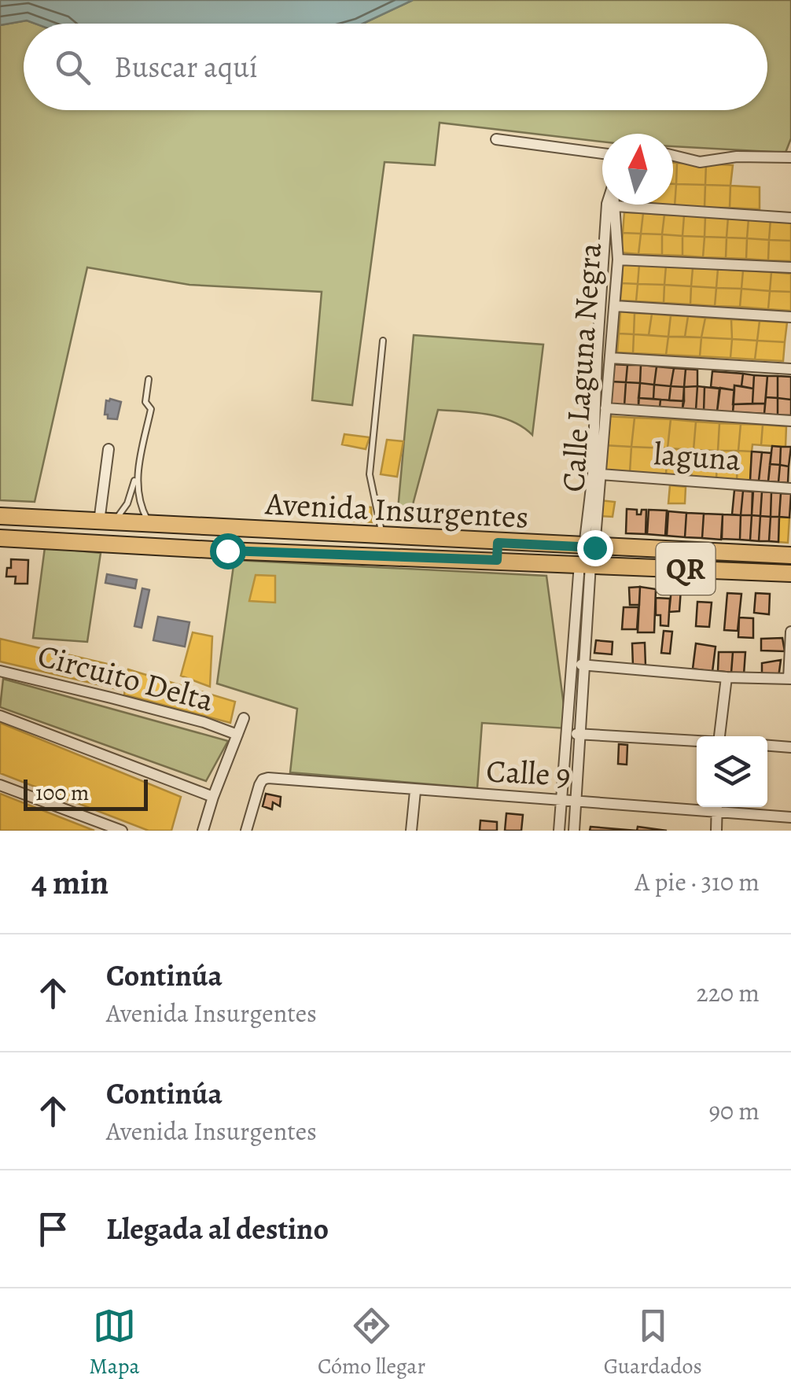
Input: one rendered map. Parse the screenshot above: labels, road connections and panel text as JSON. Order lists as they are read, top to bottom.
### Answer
{
  "streets": {
    "main road": ["Avenida Insurgentes", "QR"],
    "street": [
      "Calle Laguna Negra",
      "laguna",
      "Circuito Delta",
      "Calle 9"
    ]
  },
  "crossings": [
    ["Calle Laguna Negra", "laguna"],
    ["Calle Laguna Negra", "Avenida Insurgentes"]
  ],
  "scale_bar": "100 m",
  "north": "top",
  "page": {
    "search": "Buscar aquí",
    "scale": "100 m",
    "heading": ["4 min", "A pie · 310 m"],
    "list": [
      ["Continúa", "Avenida Insurgentes", "220 m"],
      ["Continúa", "Avenida Insurgentes", "90 m"],
      "Llegada al destino"
    ],
    "nav": ["Mapa", "Cómo llegar", "Guardados"]
  }
}
